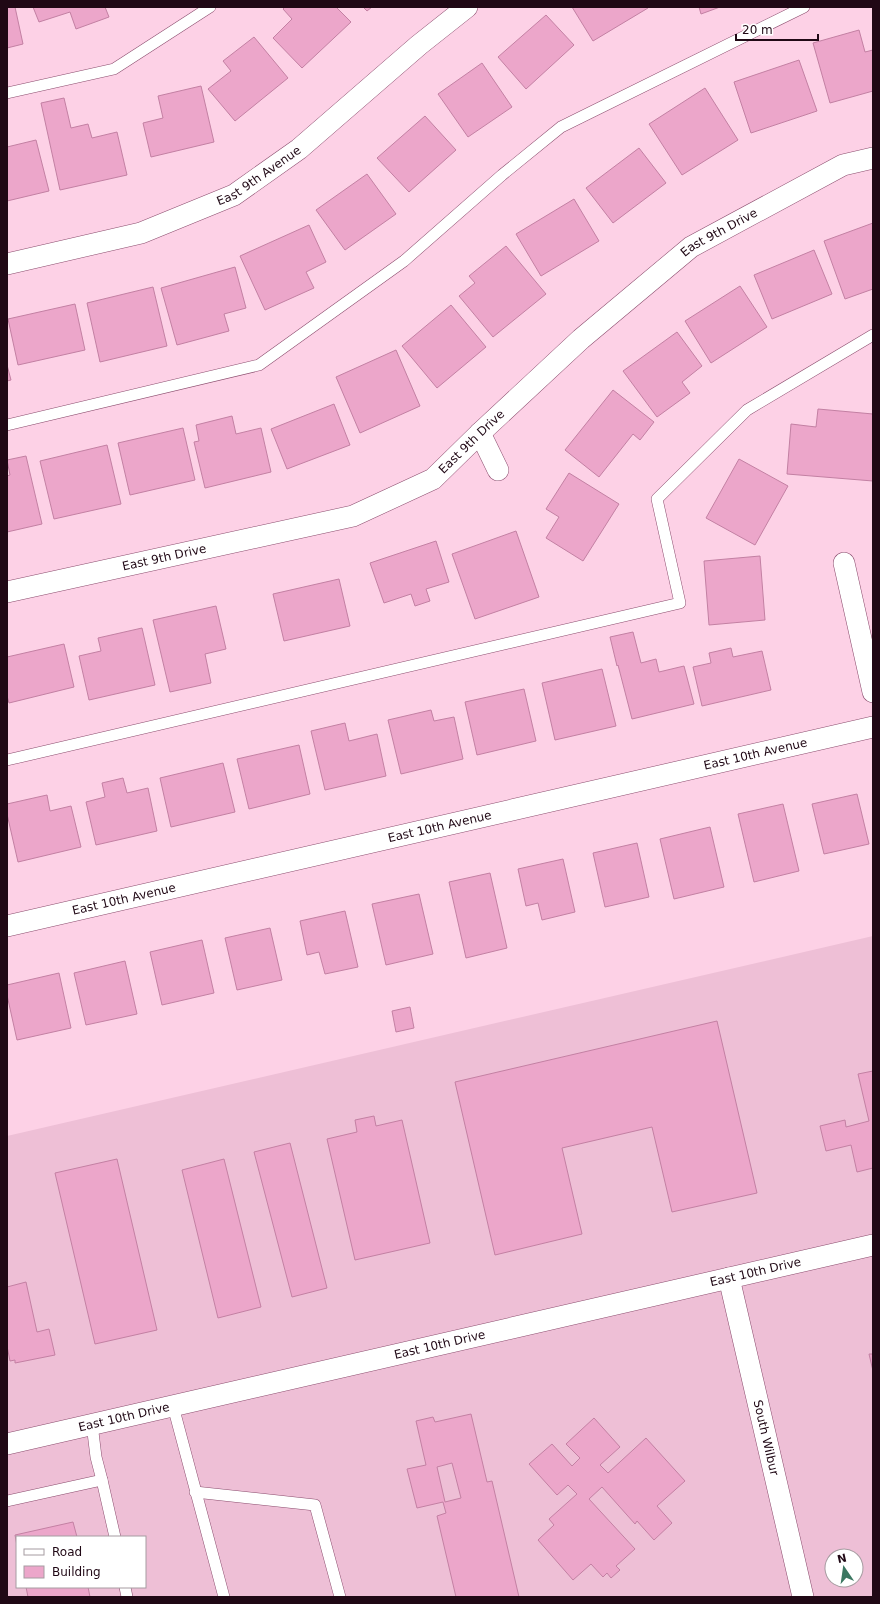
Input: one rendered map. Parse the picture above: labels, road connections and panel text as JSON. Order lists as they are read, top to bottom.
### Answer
{
  "streets": {
    "street": [
      "East 9th Avenue",
      "East 9th Drive",
      "East 10th Avenue",
      "East 10th Drive",
      "South Wilbur"
    ]
  },
  "crossings": [
    ["East 10th Drive", "South Wilbur"]
  ],
  "legend": ["Road", "Building"],
  "scale_bar": "20 m",
  "north": "top"
}
